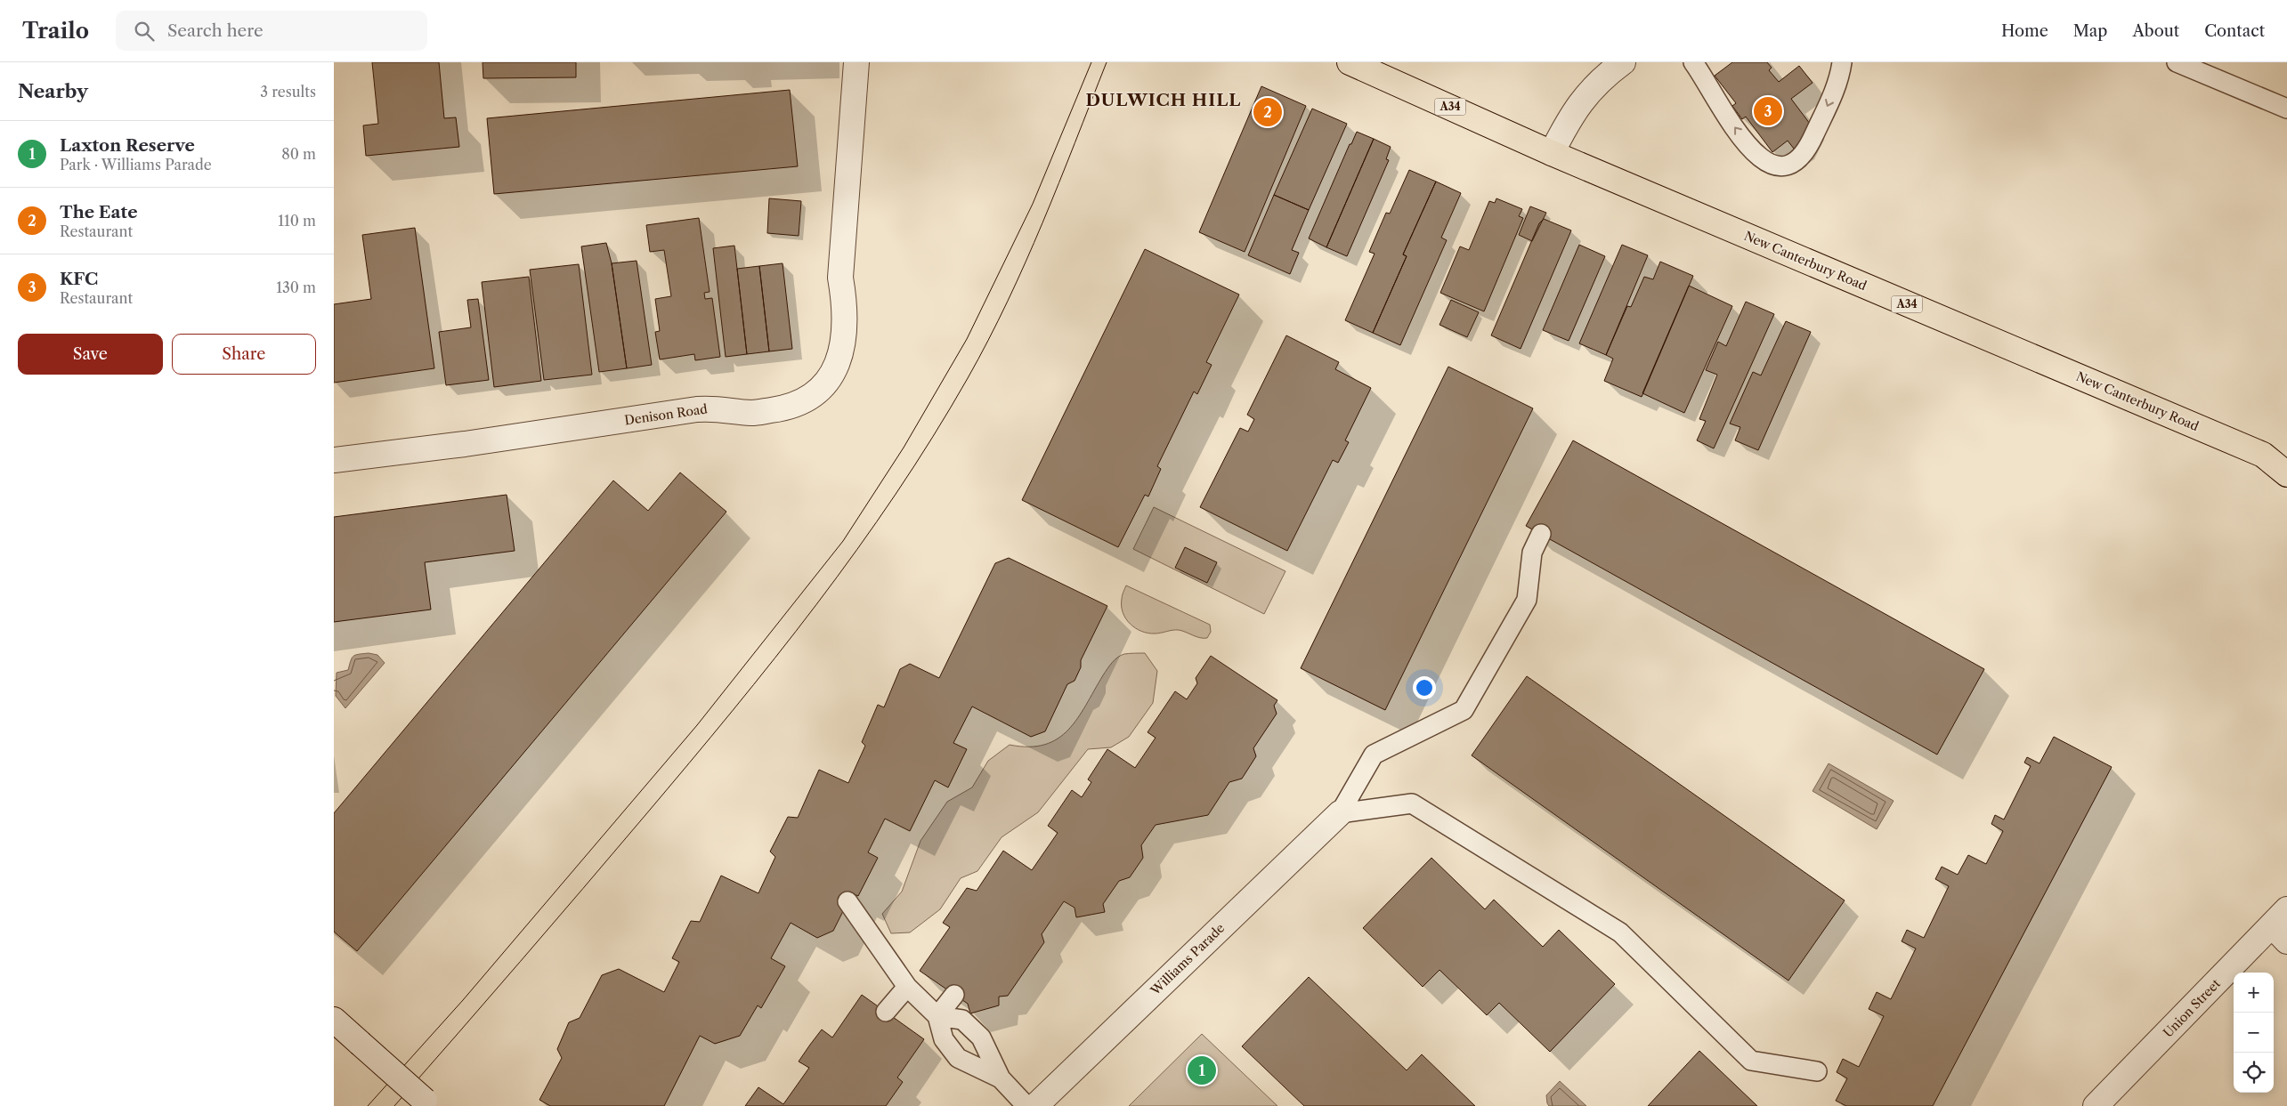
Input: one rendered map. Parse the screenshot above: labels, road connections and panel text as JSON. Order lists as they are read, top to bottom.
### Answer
{
  "streets": {
    "highway": ["A34", "New Canterbury Road"],
    "street": ["Denison Road", "Williams Parade", "Union Street"]
  },
  "districts": ["DULWICH HILL"],
  "page": {
    "header": "Trailo",
    "search": "Search here",
    "nav": [
      "Home",
      "Map",
      "About",
      "Contact"
    ],
    "heading": ["Nearby", "3 results"],
    "pins": ["3", "2", "1"],
    "list": [
      {
        "mark": "1",
        "name": "Laxton Reserve",
        "note": "Park · Williams Parade",
        "value": "80 m"
      },
      {
        "mark": "2",
        "name": "The Eate",
        "note": "Restaurant",
        "value": "110 m"
      },
      {
        "mark": "3",
        "name": "KFC",
        "note": "Restaurant",
        "value": "130 m"
      }
    ],
    "buttons": ["Save", "Share"],
    "map_buttons": ["+", "−"]
  }
}
